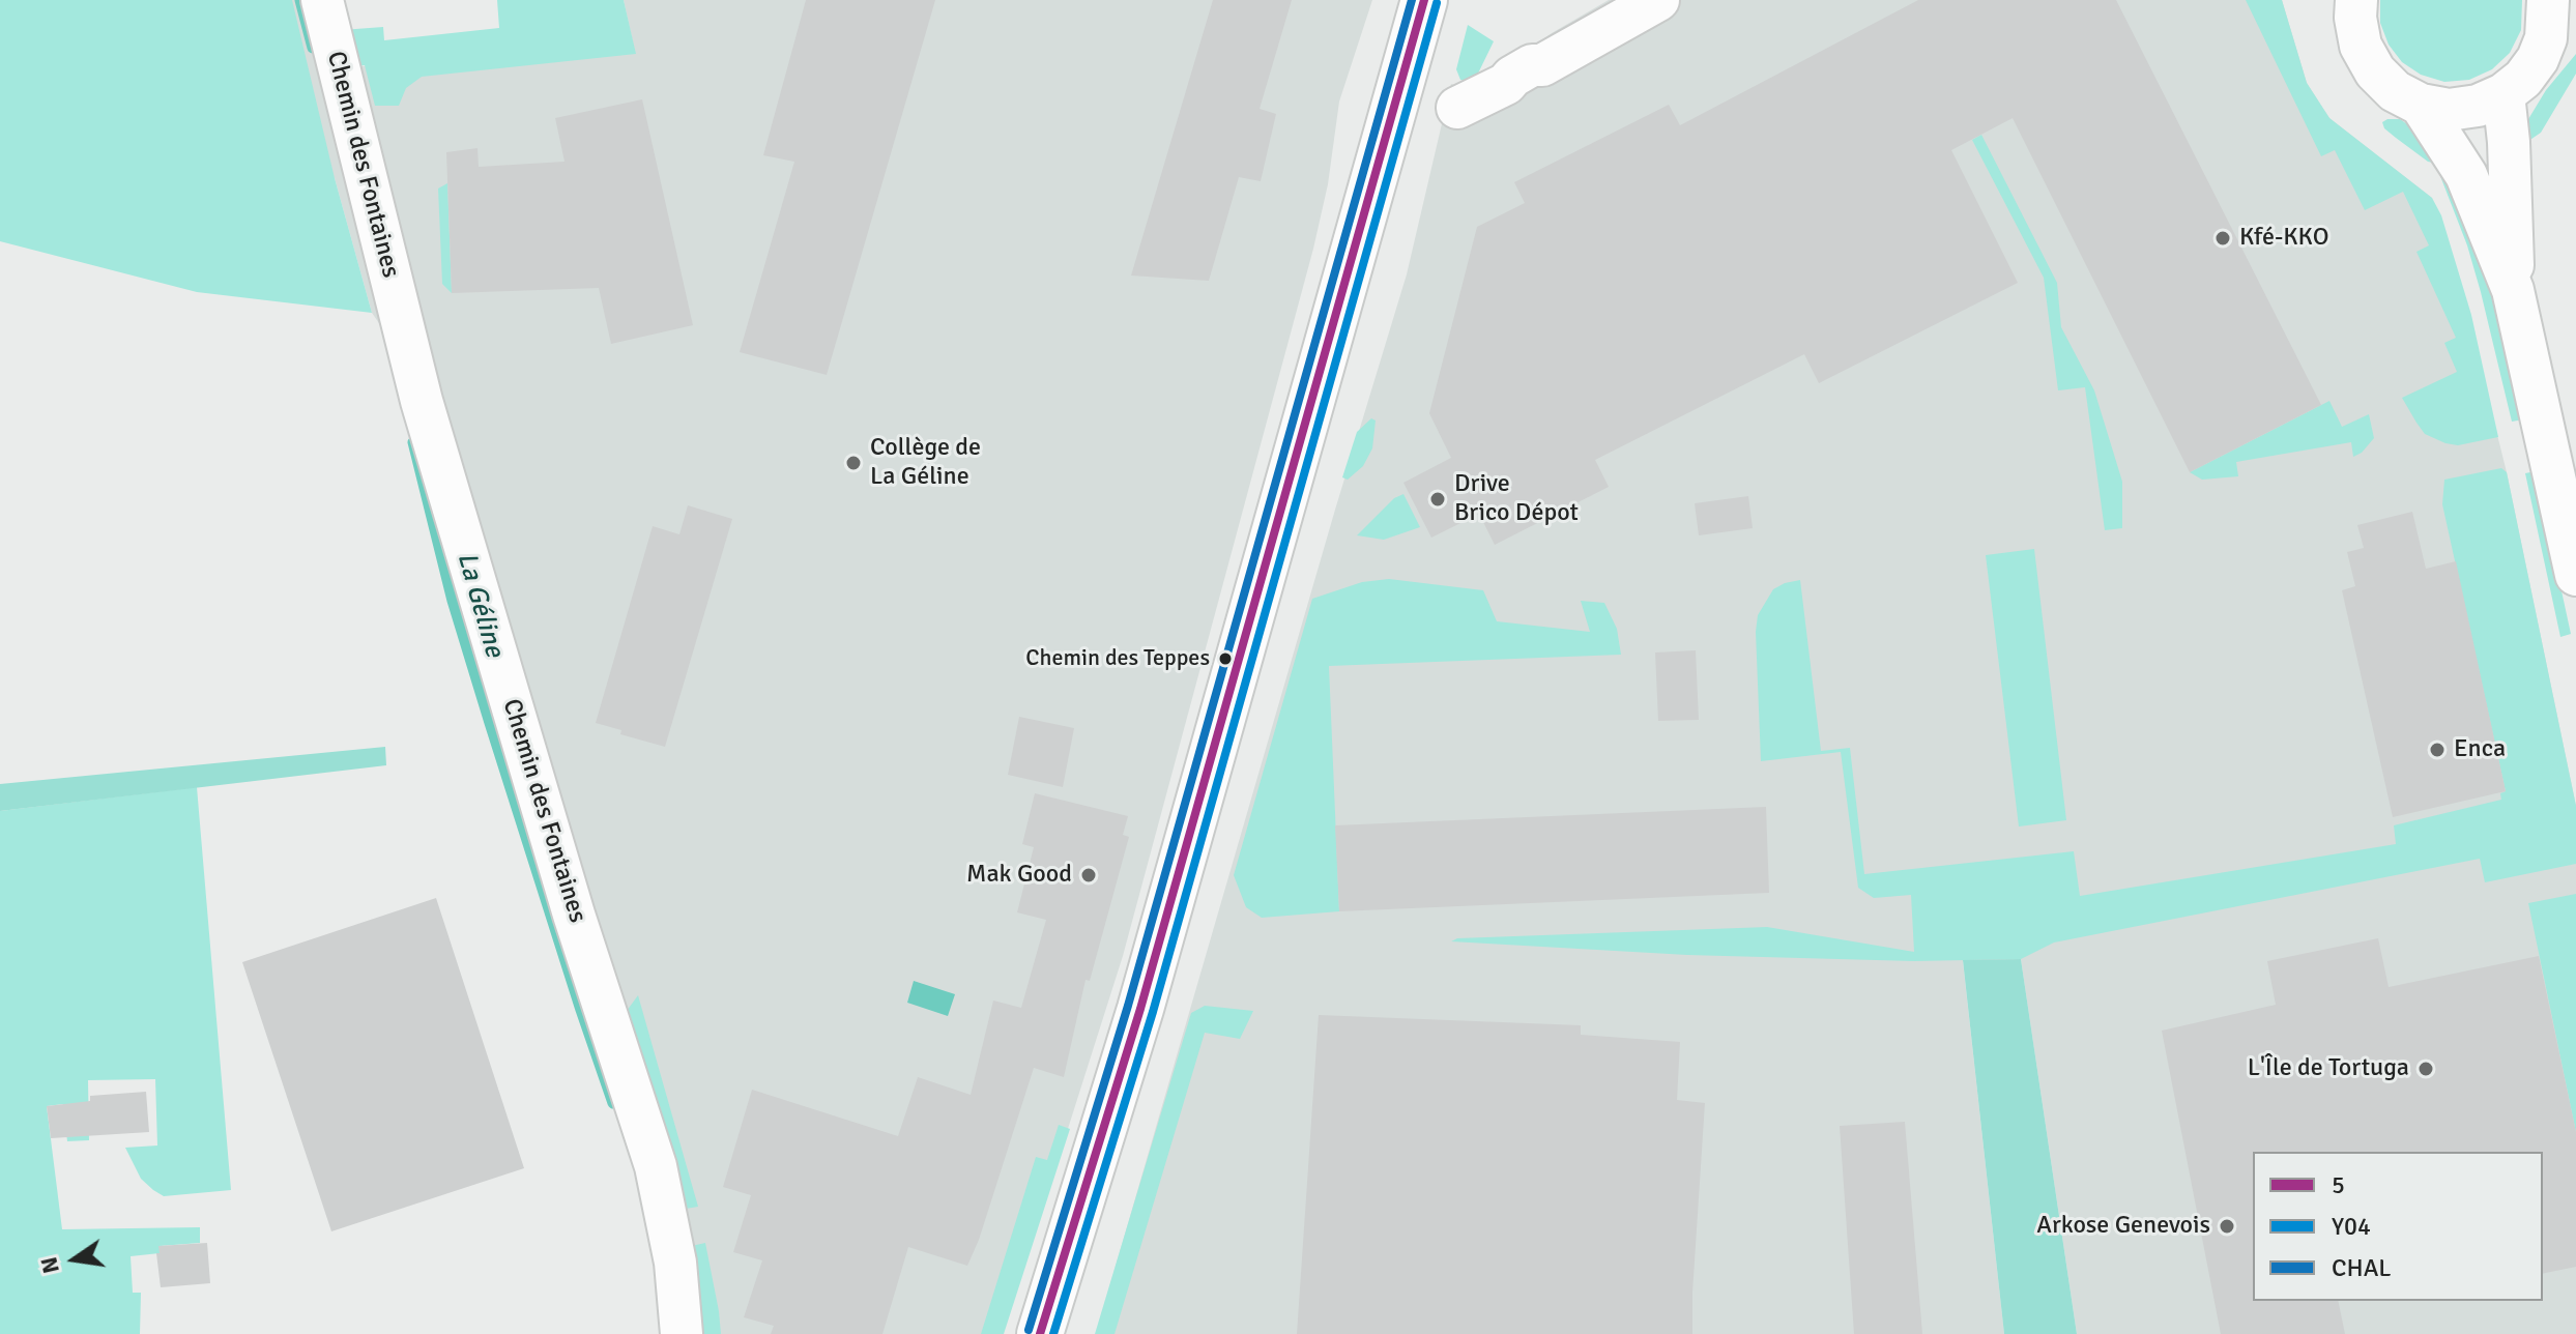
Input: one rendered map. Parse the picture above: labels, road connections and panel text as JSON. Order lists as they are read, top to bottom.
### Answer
{
  "streets": {
    "street": ["Chemin des Fontaines"]
  },
  "water": ["La Géline"],
  "places": [
    "Kfé-KKO",
    "Collège de La Géline",
    "Drive Brico Dépot",
    "Chemin des Teppes",
    "Enca",
    "Mak Good",
    "L'Île de Tortuga",
    "Arkose Genevois"
  ],
  "lines": ["transit line 5", "transit line CHAL", "transit line Y04"],
  "legend": ["5", "Y04", "CHAL"],
  "north": "left"
}
